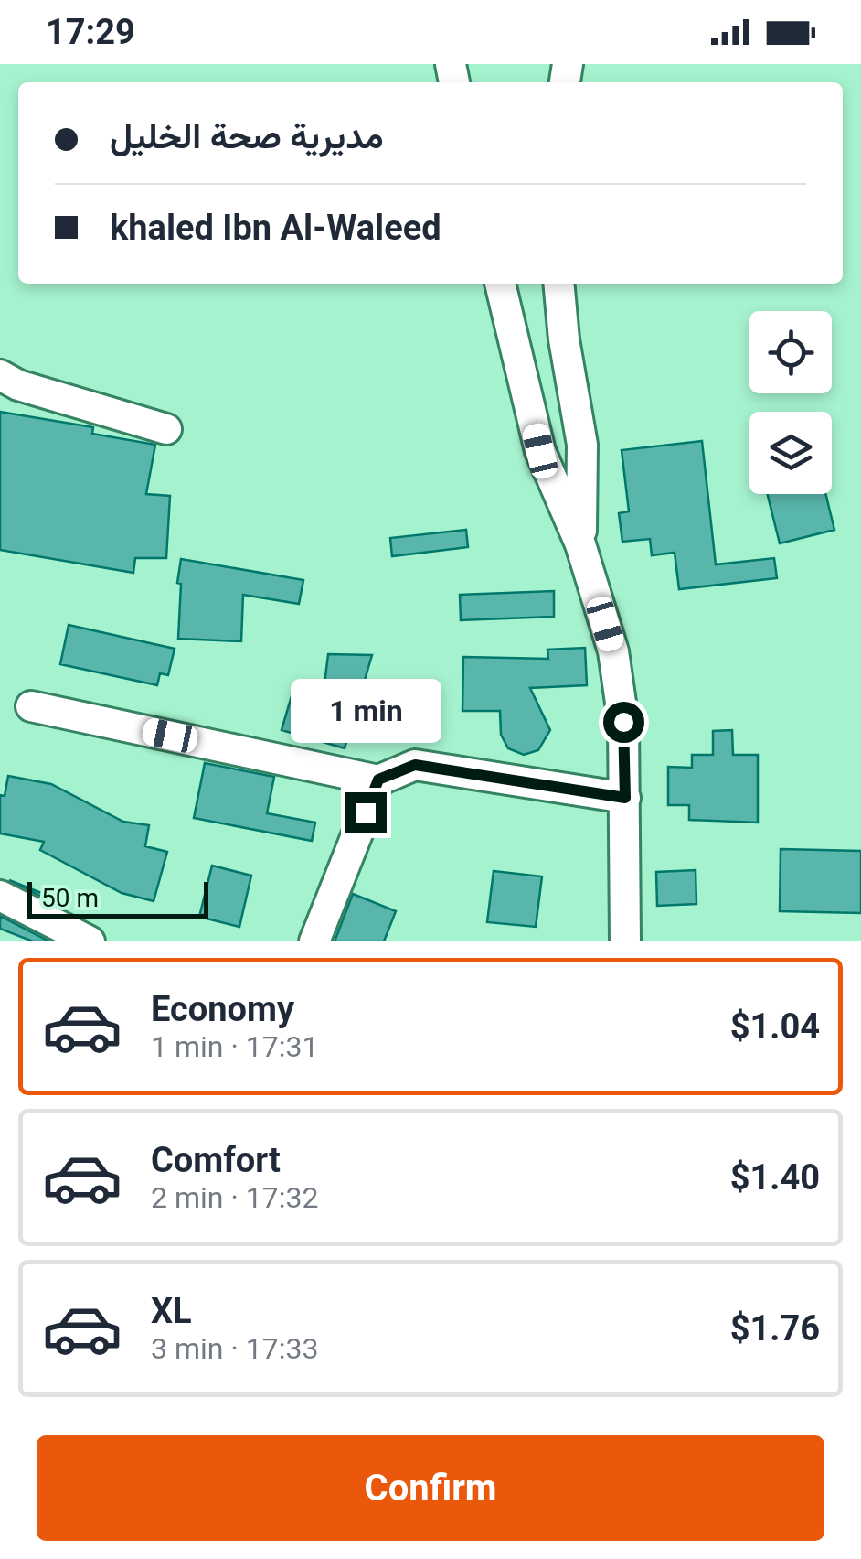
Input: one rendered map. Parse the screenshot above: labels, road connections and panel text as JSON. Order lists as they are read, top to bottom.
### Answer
{
  "scale_bar": "50 m",
  "page": {
    "status": "17:29",
    "banner": ["مديرية صحة الخليل", "khaled Ibn Al-Waleed"],
    "bubble": "1 min",
    "scale": "50 m",
    "list": [
      {
        "name": "Economy",
        "note": "1 min · 17:31",
        "value": "$1.04"
      },
      {
        "name": "Comfort",
        "note": "2 min · 17:32",
        "value": "$1.40"
      },
      {
        "name": "XL",
        "note": "3 min · 17:33",
        "value": "$1.76"
      }
    ],
    "buttons": "Confirm"
  }
}
